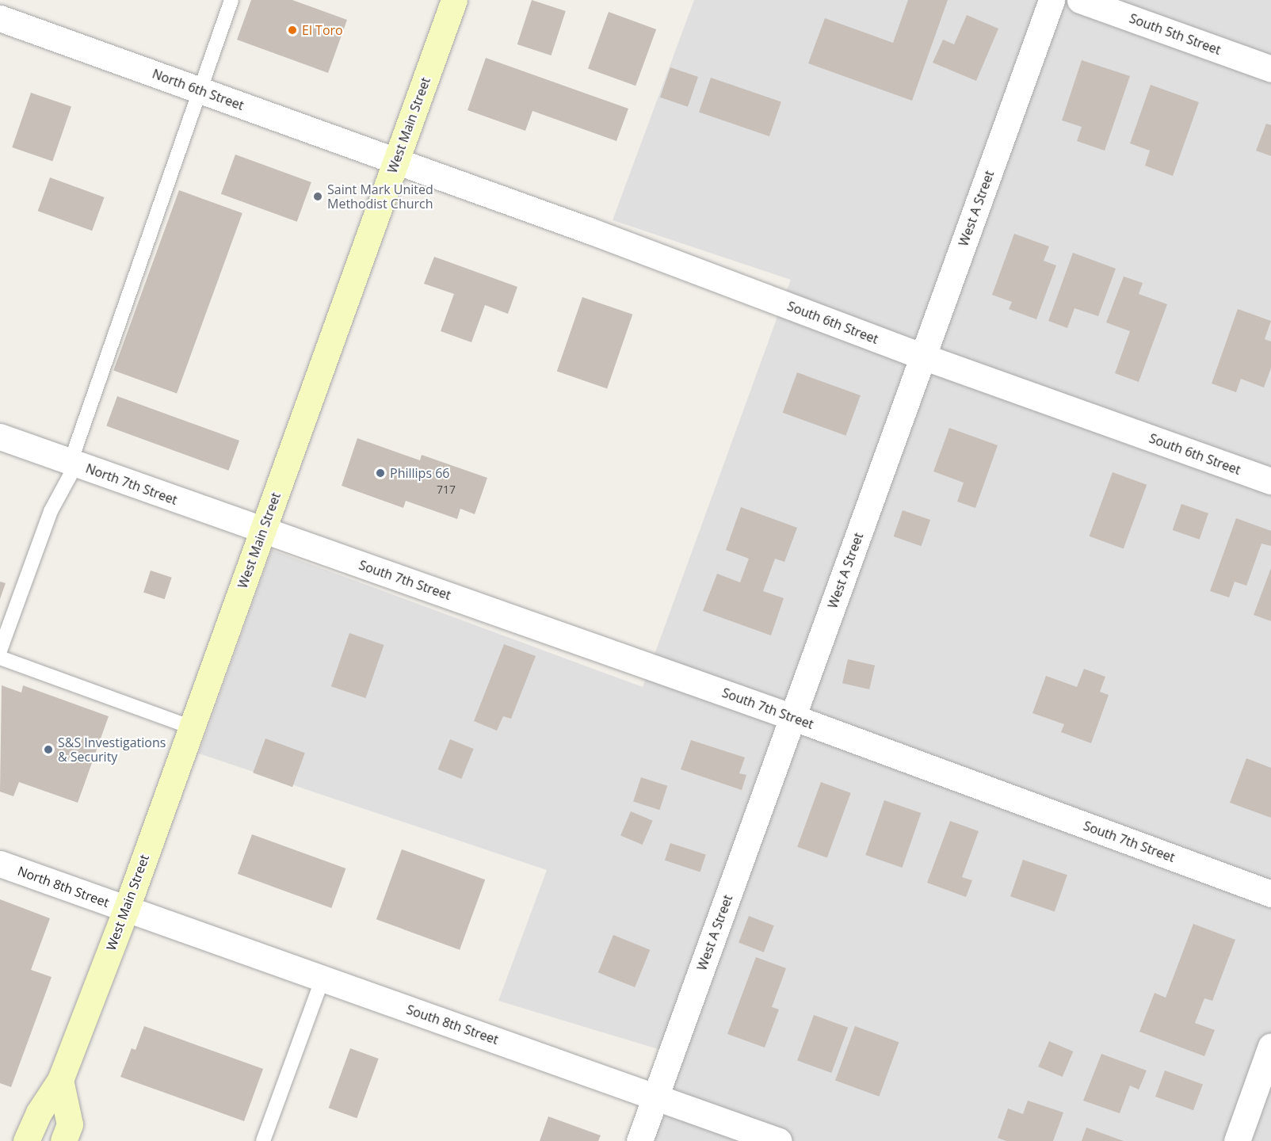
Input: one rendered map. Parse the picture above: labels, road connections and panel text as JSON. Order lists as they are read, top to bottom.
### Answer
{
  "streets": {
    "main road": ["West Main Street"],
    "street": [
      "South 5th Street",
      "North 6th Street",
      "West A Street",
      "South 6th Street",
      "North 7th Street",
      "South 7th Street",
      "North 8th Street",
      "South 8th Street"
    ]
  },
  "crossings": [
    ["North 6th Street", "West Main Street"],
    ["North 6th Street", "South 6th Street"],
    ["West Main Street", "South 6th Street"],
    ["West Main Street", "North 7th Street"],
    ["West Main Street", "South 7th Street"],
    ["West Main Street", "North 8th Street"],
    ["West Main Street", "South 8th Street"],
    ["West A Street", "South 6th Street"],
    ["West A Street", "South 7th Street"],
    ["West A Street", "South 8th Street"],
    ["North 7th Street", "South 7th Street"],
    ["North 8th Street", "South 8th Street"]
  ],
  "places": [
    "El Toro",
    "Saint Mark United Methodist Church",
    "Phillips 66",
    "S&S Investigations & Security"
  ],
  "house_numbers": ["717"]
}
